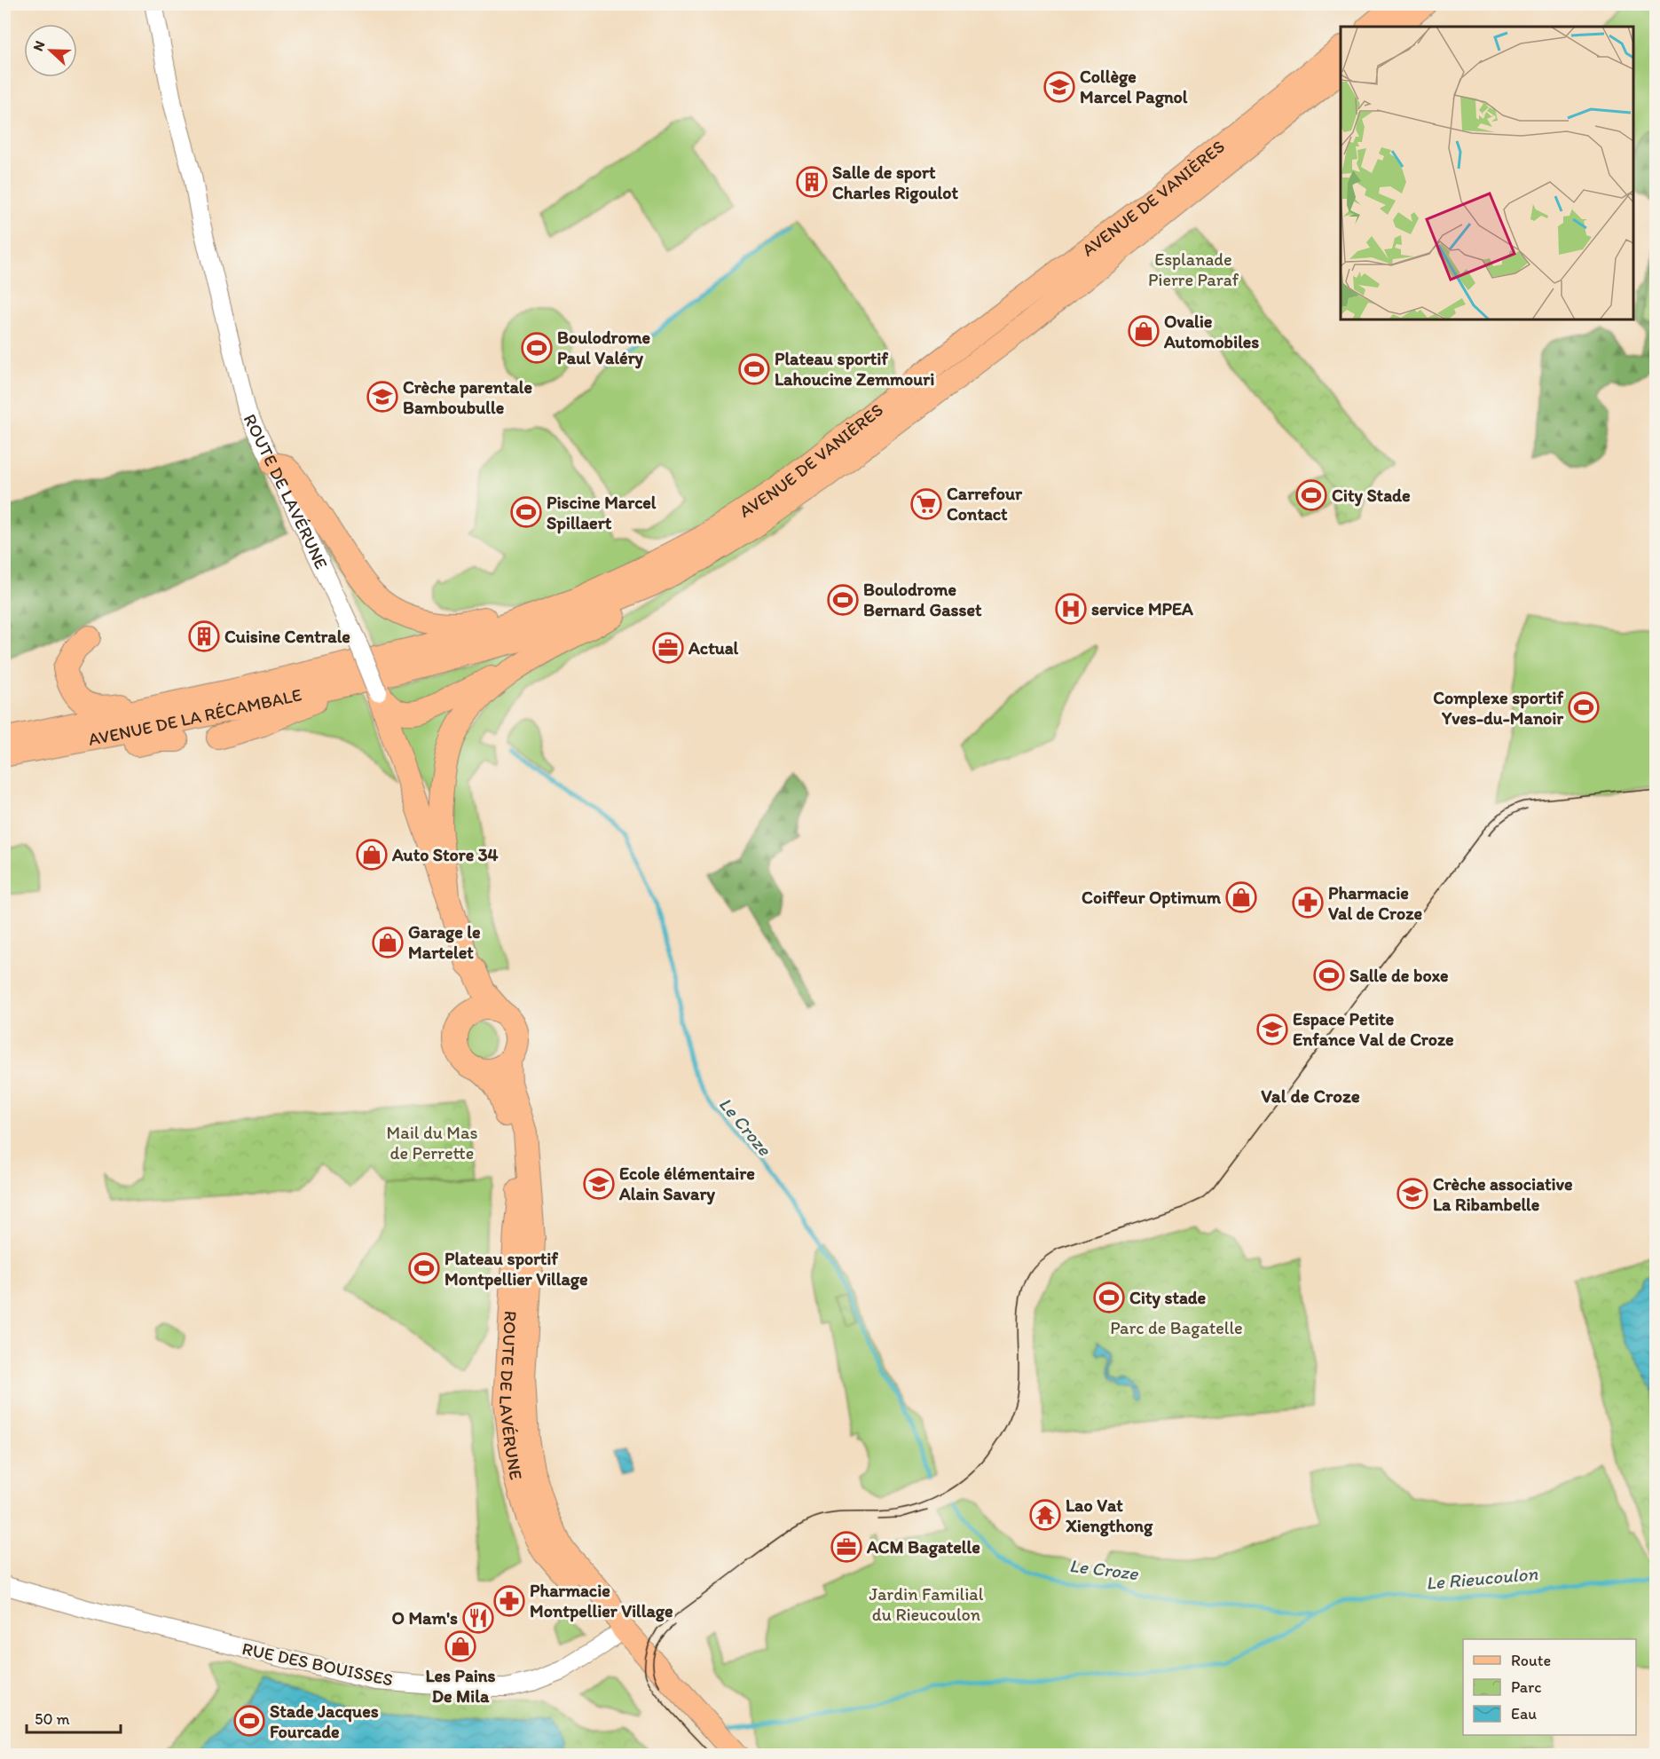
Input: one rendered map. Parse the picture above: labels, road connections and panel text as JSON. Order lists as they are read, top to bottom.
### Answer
{
  "streets": {
    "main road": ["AVENUE DE VANIÈRES", "ROUTE DE LAVÉRUNE", "AVENUE DE LA RÉCAMBALE"],
    "street": ["RUE DES BOUISSES"]
  },
  "crossings": [
    ["AVENUE DE VANIÈRES", "ROUTE DE LAVÉRUNE"],
    ["AVENUE DE VANIÈRES", "AVENUE DE LA RÉCAMBALE"],
    ["ROUTE DE LAVÉRUNE", "AVENUE DE LA RÉCAMBALE"],
    ["ROUTE DE LAVÉRUNE", "RUE DES BOUISSES"]
  ],
  "districts": ["Val de Croze"],
  "water": ["Le Croze", "Le Rieucoulon"],
  "parks": [
    "Esplanade Pierre Paraf",
    "Mail du Mas de Perrette",
    "Parc de Bagatelle",
    "Jardin Familial du Rieucoulon"
  ],
  "places": {
    "school or university": [
      "Collège Marcel Pagnol",
      "Crèche parentale Bamboubulle",
      "Espace Petite Enfance Val de Croze",
      "Ecole élémentaire Alain Savary",
      "Crèche associative La Ribambelle"
    ],
    "building": ["Salle de sport Charles Rigoulot", "Cuisine Centrale"],
    "shop": [
      "Ovalie Automobiles",
      "Auto Store 34",
      "Coiffeur Optimum",
      "Garage le Martelet",
      "Les Pains De Mila"
    ],
    "sports": [
      "Boulodrome Paul Valéry",
      "Plateau sportif Lahoucine Zemmouri",
      "City Stade",
      "Piscine Marcel Spillaert",
      "Boulodrome Bernard Gasset",
      "Complexe sportif Yves-du-Manoir",
      "Salle de boxe",
      "Plateau sportif Montpellier Village",
      "City stade",
      "Stade Jacques Fourcade"
    ],
    "supermarket": ["Carrefour Contact"],
    "hospital": ["service MPEA"],
    "office": ["Actual", "ACM Bagatelle"],
    "pharmacy": ["Pharmacie Val de Croze", "Pharmacie Montpellier Village"],
    "temple": ["Lao Vat Xiengthong"],
    "restaurant": ["O Mam's"]
  },
  "legend": ["Route", "Parc", "Eau"],
  "scale_bar": "50 m",
  "north": "left"
}
